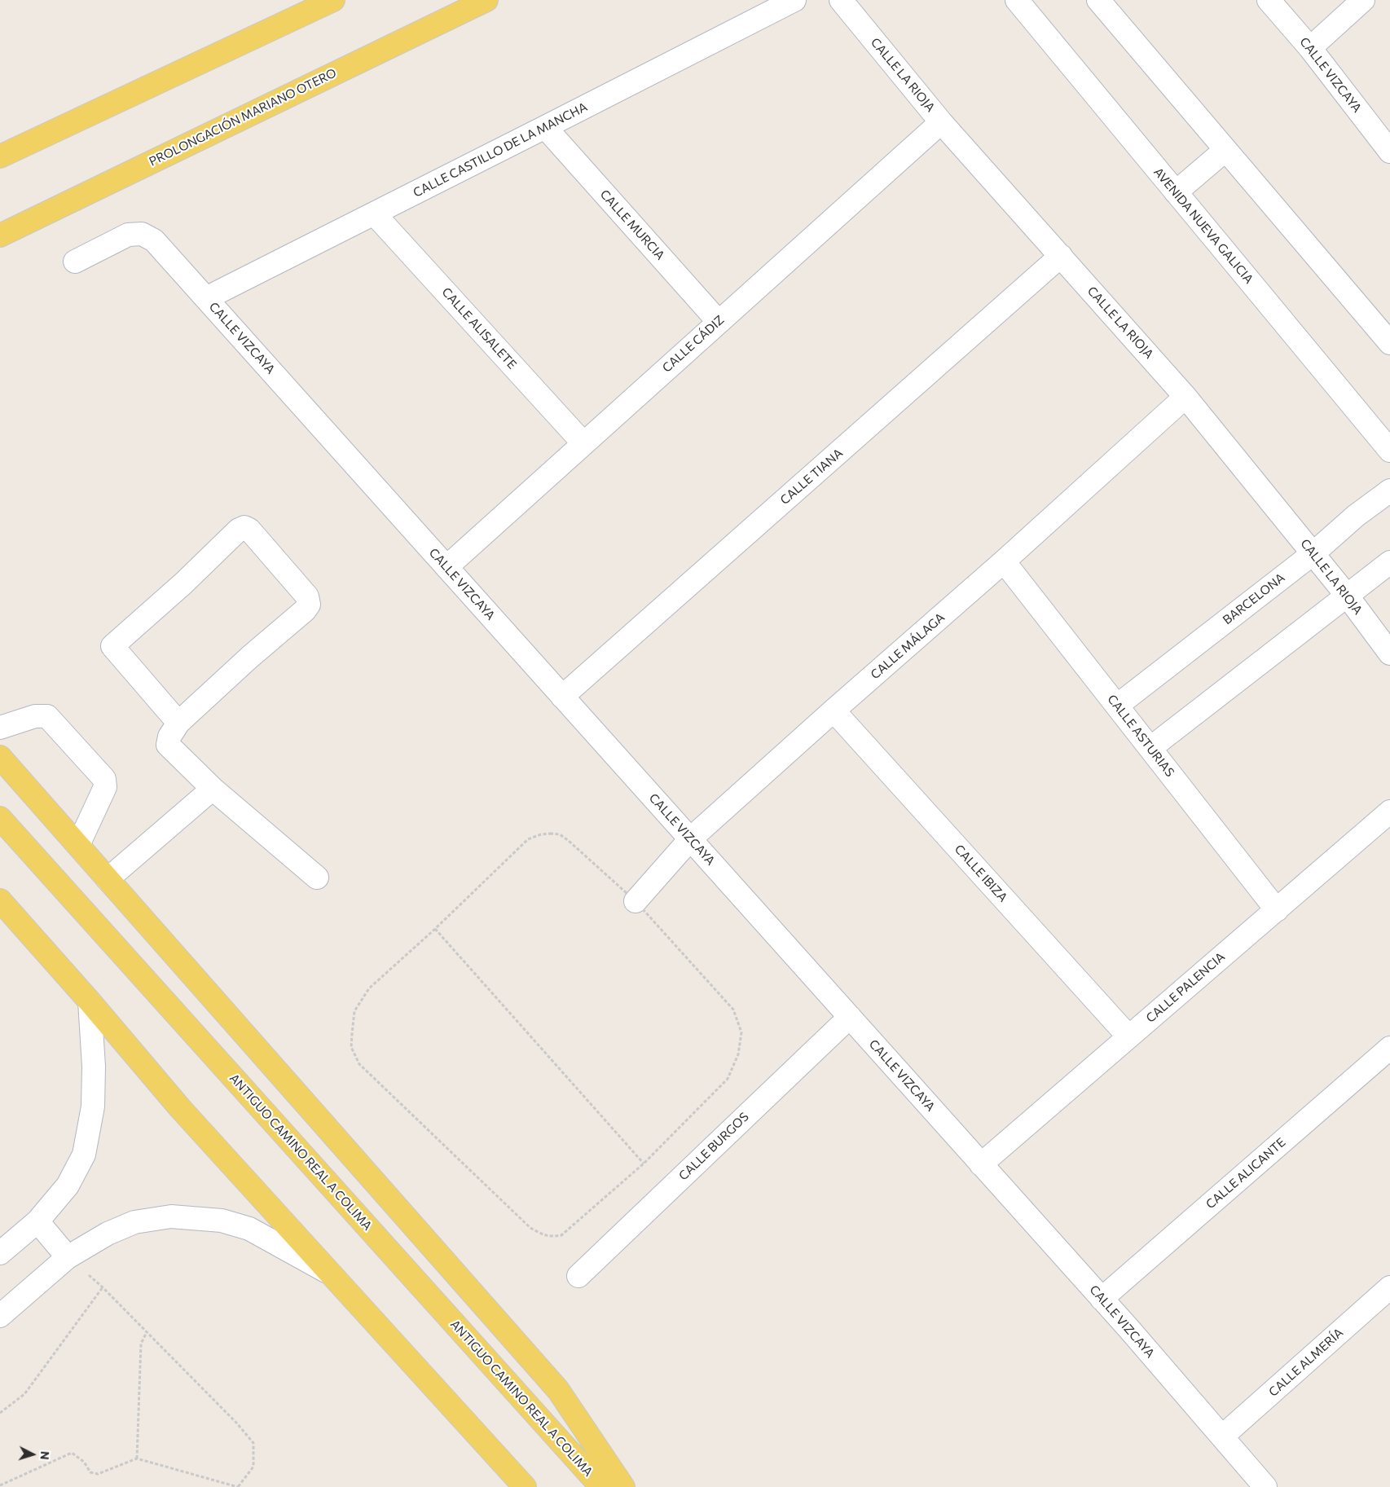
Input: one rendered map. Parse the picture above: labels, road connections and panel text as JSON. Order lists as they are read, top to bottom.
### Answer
{
  "streets": {
    "main road": ["PROLONGACIÓN MARIANO OTERO", "ANTIGUO CAMINO REAL A COLIMA"],
    "street": [
      "CALLE LA RIOJA",
      "CALLE VIZCAYA",
      "CALLE CASTILLO DE LA MANCHA",
      "CALLE MURCIA",
      "AVENIDA NUEVA GALICIA",
      "CALLE ALISALETE",
      "CALLE CÁDIZ",
      "CALLE TIANA",
      "BARCELONA",
      "CALLE MÁLAGA",
      "CALLE ASTURIAS",
      "CALLE IBIZA",
      "CALLE PALENCIA",
      "CALLE BURGOS",
      "CALLE ALICANTE",
      "CALLE ALMERÍA"
    ]
  },
  "crossings": [
    ["CALLE LA RIOJA", "CALLE CÁDIZ"],
    ["CALLE LA RIOJA", "CALLE TIANA"],
    ["CALLE LA RIOJA", "BARCELONA"],
    ["CALLE LA RIOJA", "CALLE MÁLAGA"],
    ["CALLE VIZCAYA", "CALLE CASTILLO DE LA MANCHA"],
    ["CALLE VIZCAYA", "CALLE CÁDIZ"],
    ["CALLE VIZCAYA", "CALLE TIANA"],
    ["CALLE VIZCAYA", "CALLE MÁLAGA"],
    ["CALLE VIZCAYA", "CALLE PALENCIA"],
    ["CALLE VIZCAYA", "CALLE BURGOS"],
    ["CALLE VIZCAYA", "CALLE ALICANTE"],
    ["CALLE VIZCAYA", "CALLE ALMERÍA"],
    ["CALLE CASTILLO DE LA MANCHA", "CALLE MURCIA"],
    ["CALLE CASTILLO DE LA MANCHA", "CALLE ALISALETE"],
    ["CALLE MURCIA", "CALLE CÁDIZ"],
    ["CALLE ALISALETE", "CALLE CÁDIZ"],
    ["BARCELONA", "CALLE ASTURIAS"],
    ["CALLE MÁLAGA", "CALLE ASTURIAS"],
    ["CALLE MÁLAGA", "CALLE IBIZA"],
    ["CALLE ASTURIAS", "CALLE PALENCIA"],
    ["CALLE IBIZA", "CALLE PALENCIA"]
  ],
  "north": "right"
}
